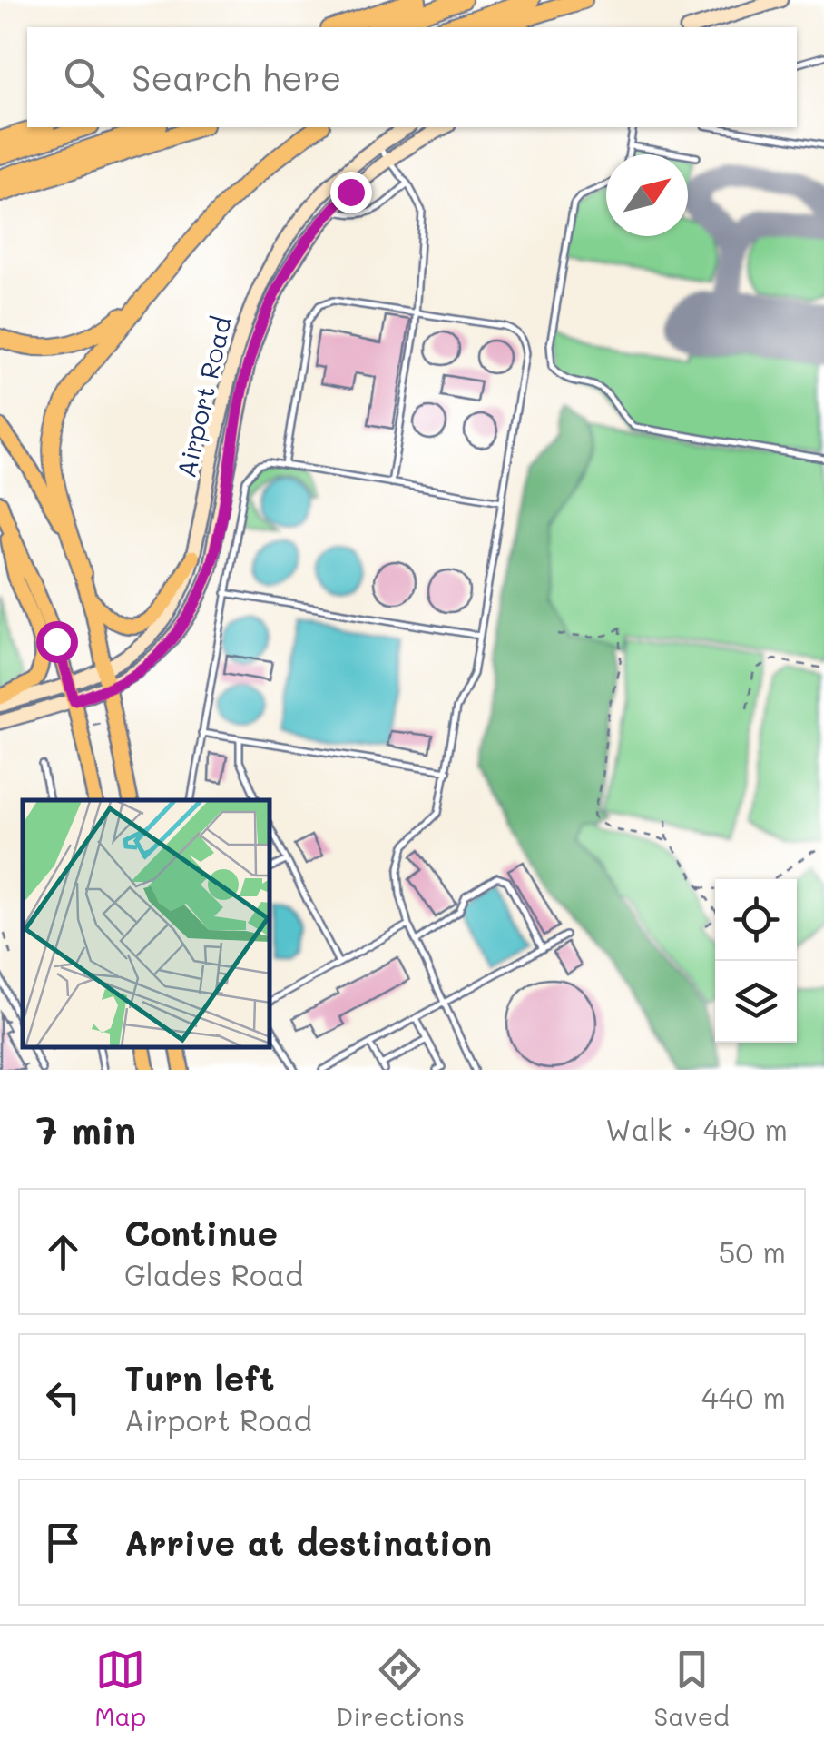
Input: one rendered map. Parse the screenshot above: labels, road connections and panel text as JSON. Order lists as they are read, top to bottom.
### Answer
{
  "streets": {
    "street": ["Airport Road"]
  },
  "north": "top right",
  "page": {
    "search": "Search here",
    "heading": ["7 min", "Walk · 490 m"],
    "list": [
      ["Continue", "Glades Road", "50 m"],
      ["Turn left", "Airport Road", "440 m"],
      "Arrive at destination"
    ],
    "nav": ["Map", "Directions", "Saved"]
  }
}
